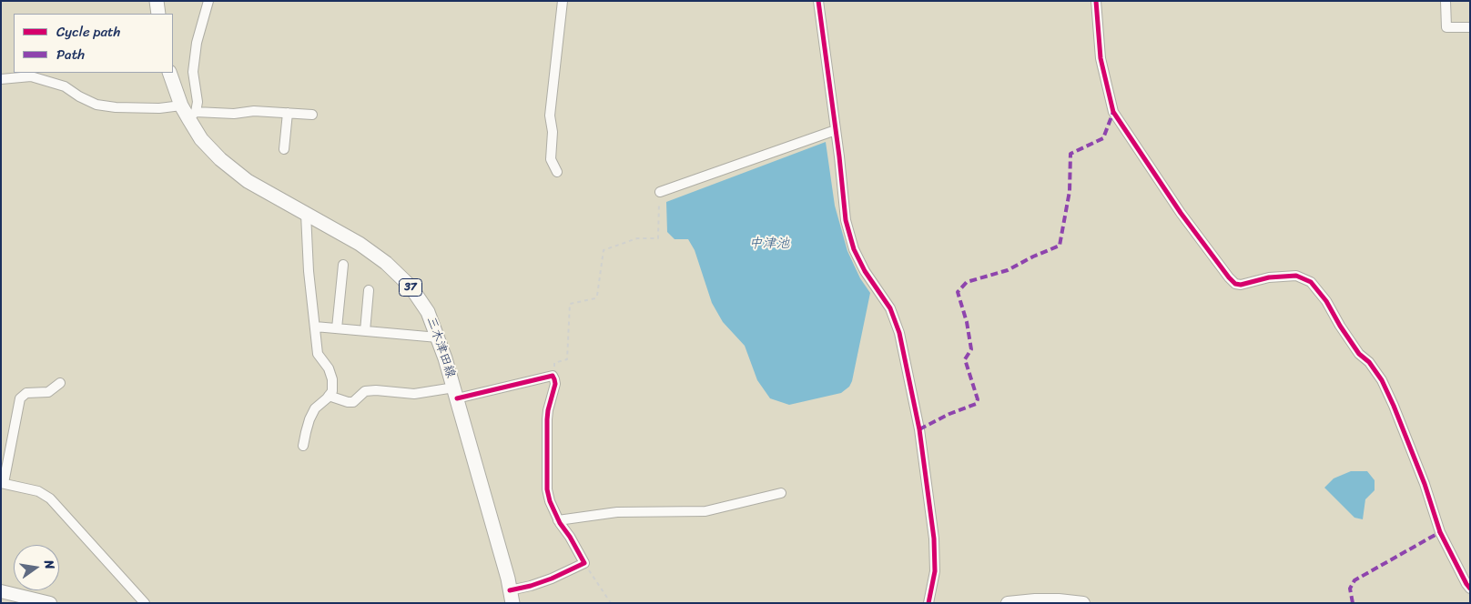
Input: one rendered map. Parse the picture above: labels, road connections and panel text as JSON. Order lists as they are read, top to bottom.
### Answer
{
  "streets": {
    "main road": ["37", "三木津田線"]
  },
  "water": ["中津池"],
  "legend": ["Cycle path", "Path"],
  "north": "right"
}
